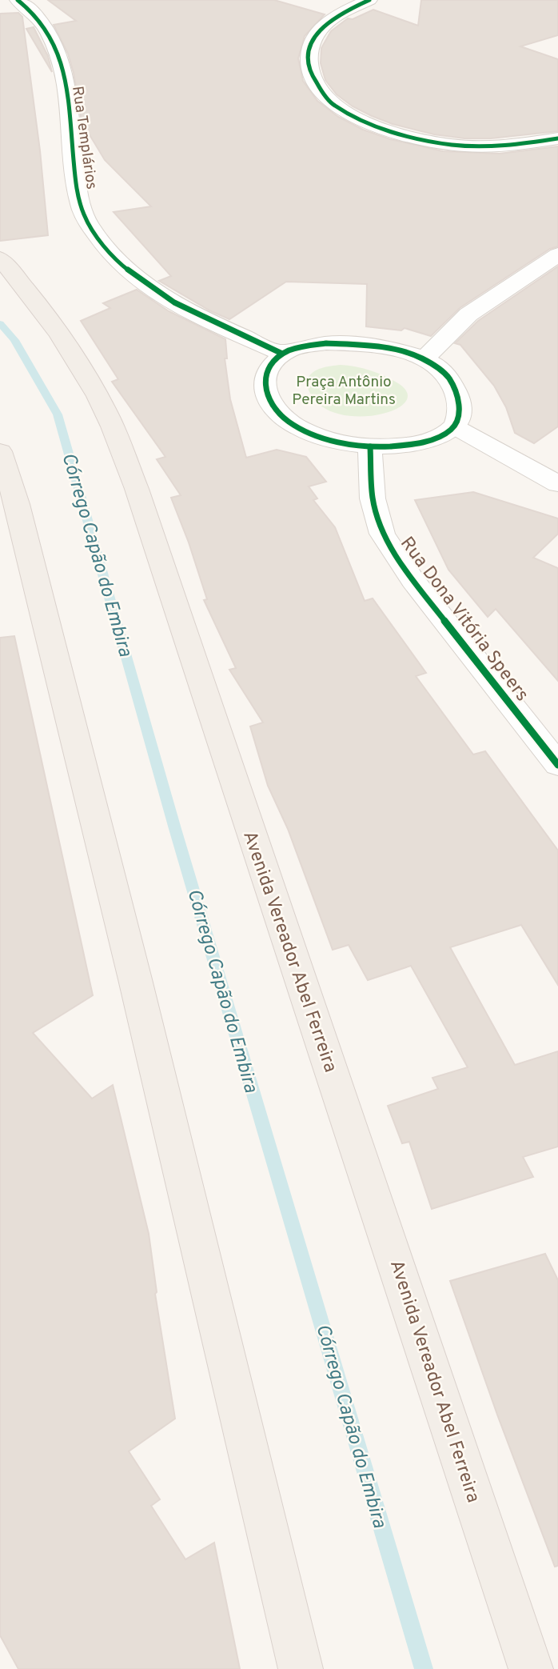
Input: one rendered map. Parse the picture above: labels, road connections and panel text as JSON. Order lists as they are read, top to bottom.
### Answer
{
  "streets": {
    "main road": ["Avenida Vereador Abel Ferreira"],
    "street": ["Rua Templários", "Rua Dona Vitória Speers"]
  },
  "water": ["Córrego Capão do Embira"],
  "parks": ["Praça Antônio Pereira Martins"]
}
